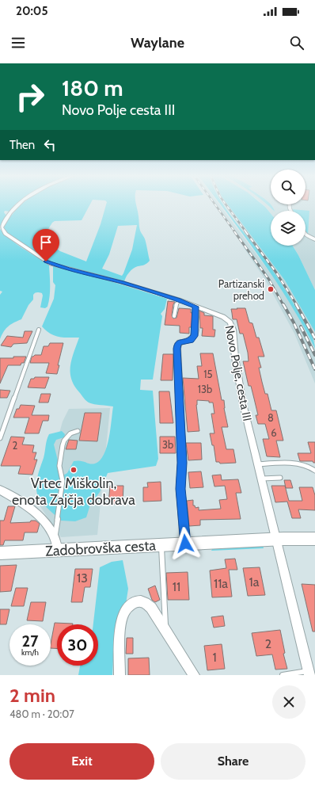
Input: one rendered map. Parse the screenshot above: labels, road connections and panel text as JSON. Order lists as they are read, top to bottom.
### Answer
{
  "streets": {
    "main road": ["Zadobrovška cesta"],
    "street": ["Novo Polje, cesta III"]
  },
  "crossings": [
    ["Novo Polje, cesta III", "Zadobrovška cesta"]
  ],
  "places": ["Partizanski prehod", "Vrtec Miškolin, enota Zajčja dobrava"],
  "house_numbers": [
    "15",
    "13b",
    "8",
    "6",
    "3b",
    "2",
    "13",
    "1a",
    "11a",
    "11",
    "2",
    "1"
  ],
  "page": {
    "status": "20:05",
    "header": "Waylane",
    "turn": ["180 m", "Novo Polje cesta III"],
    "then": "Then",
    "speed": "27 km/h",
    "limit": "30",
    "heading": ["2 min", "480 m · 20:07"],
    "buttons": ["Exit", "Share"]
  }
}
